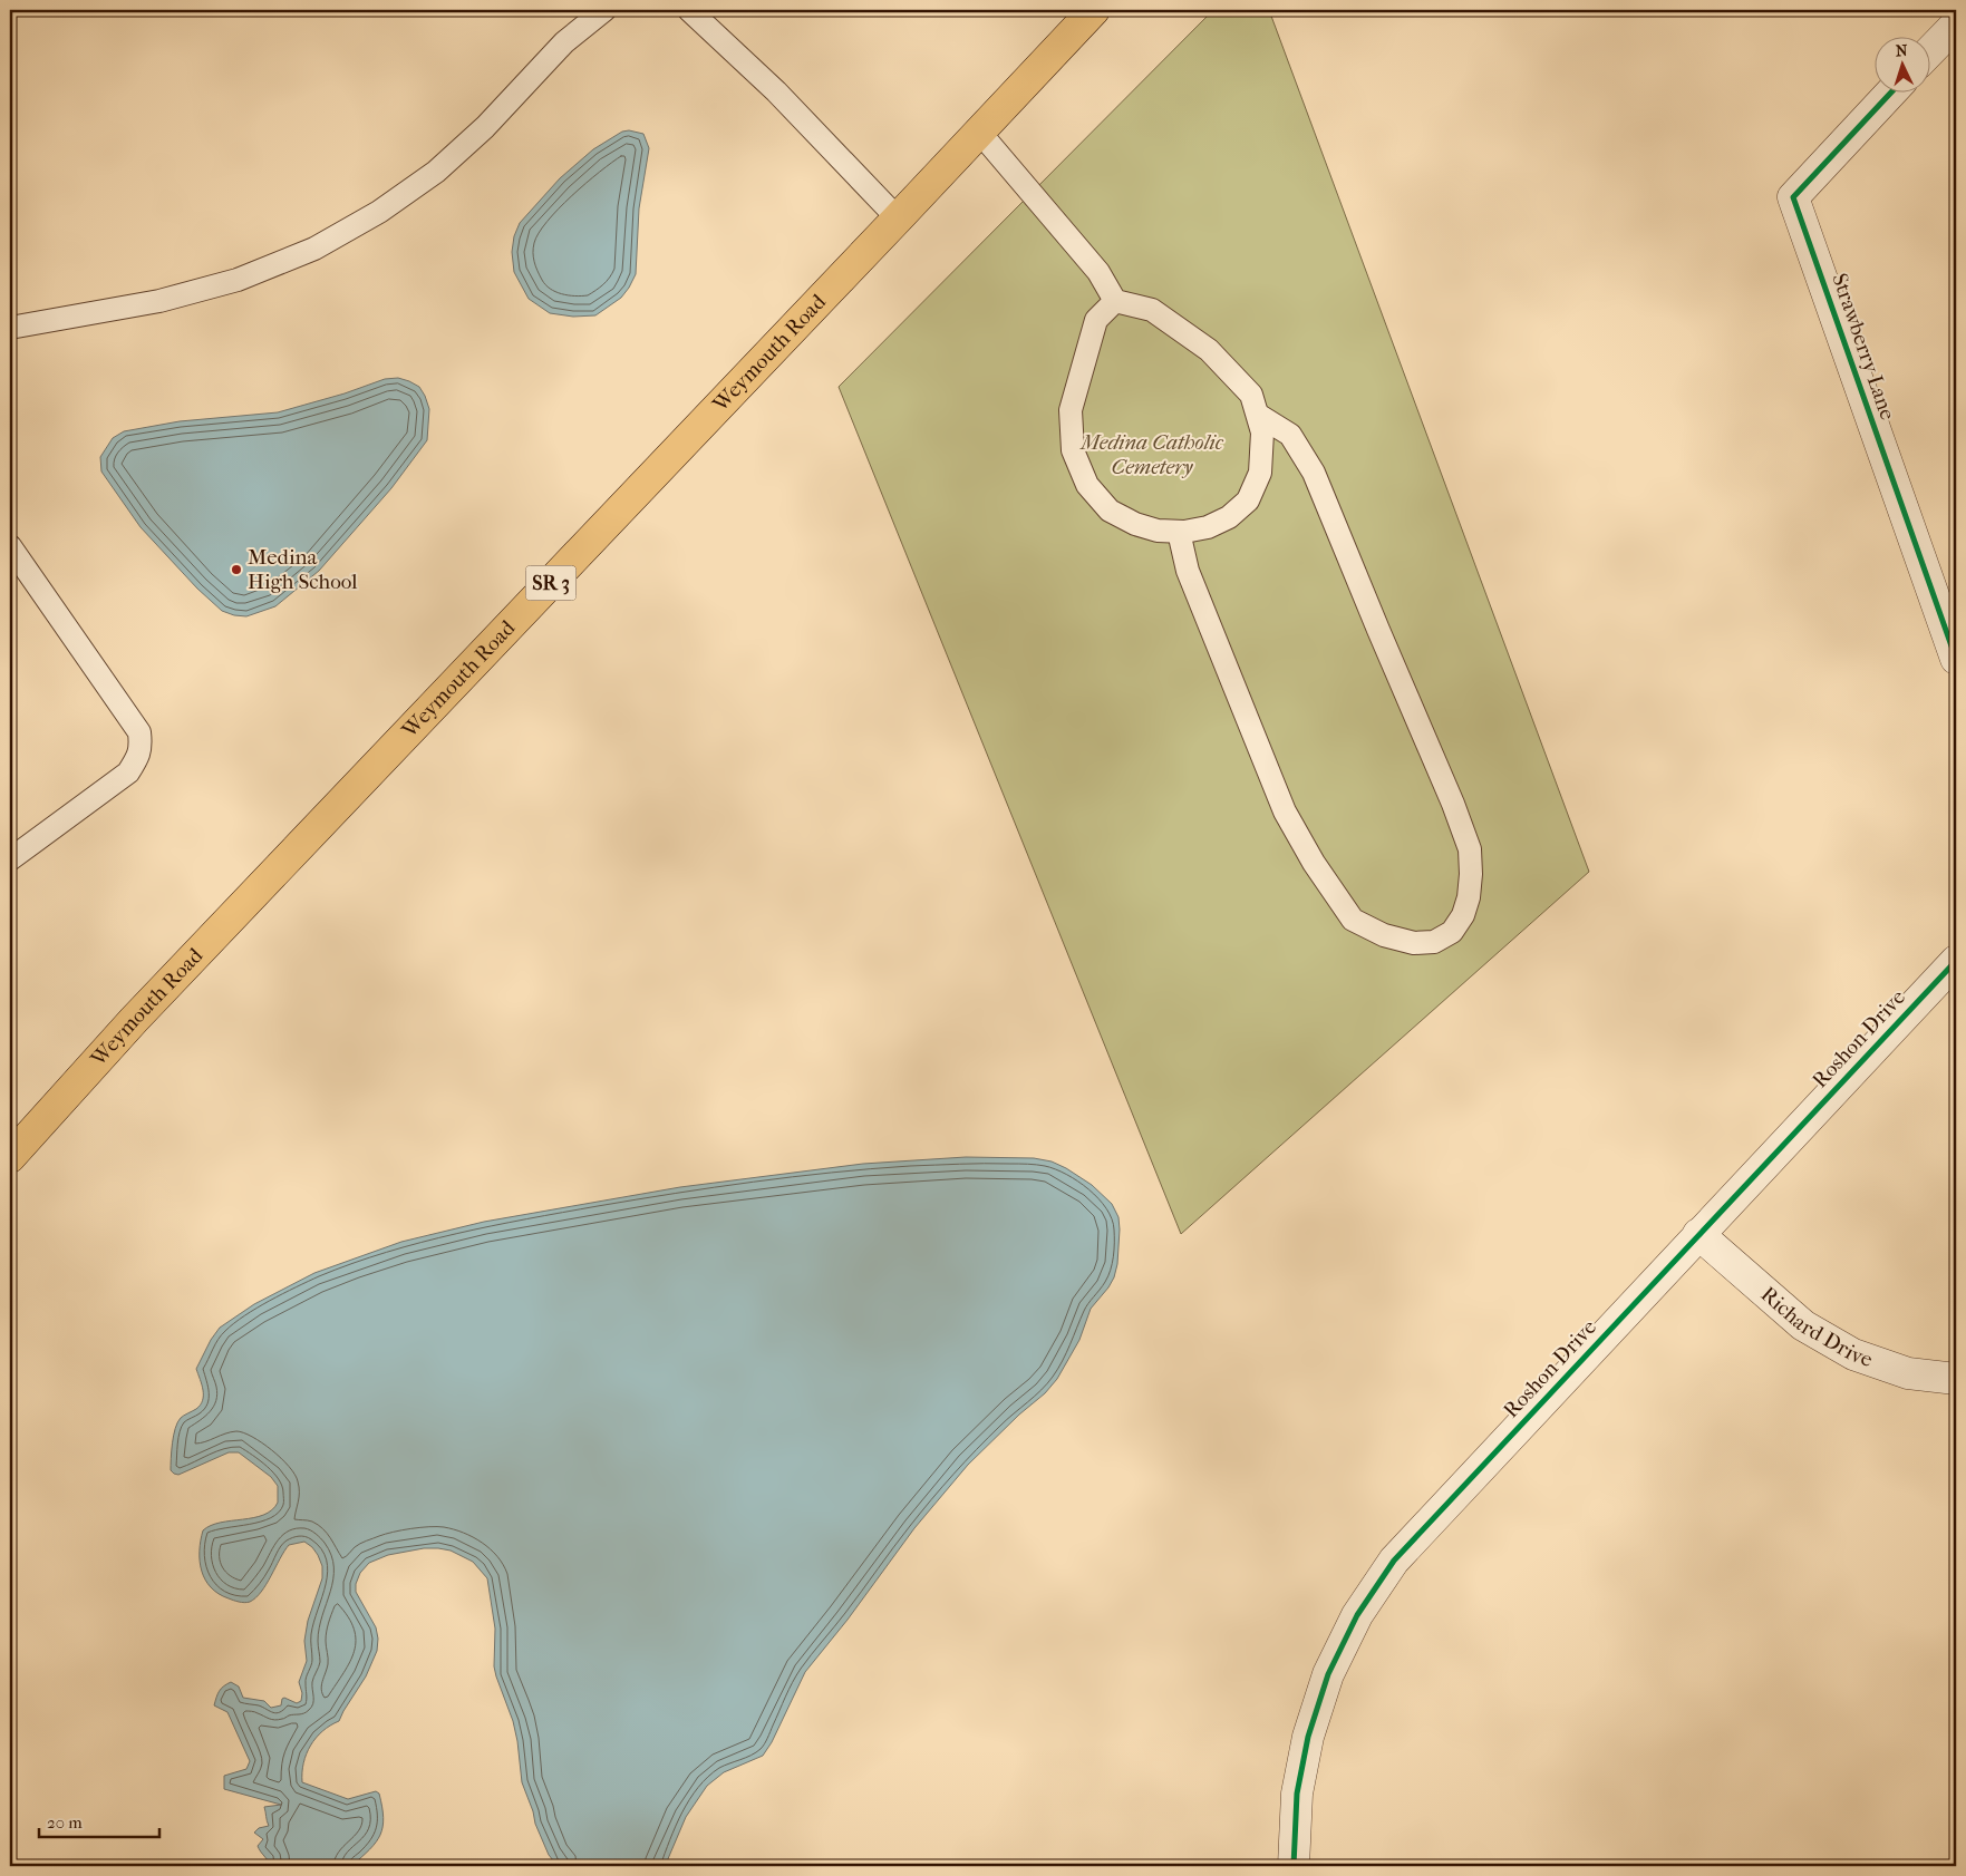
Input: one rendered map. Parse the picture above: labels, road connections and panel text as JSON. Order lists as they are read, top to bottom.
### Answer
{
  "streets": {
    "main road": ["Weymouth Road", "SR 3"],
    "street": ["Strawberry Lane", "Roshon Drive", "Richard Drive"]
  },
  "crossings": [
    ["Roshon Drive", "Richard Drive"]
  ],
  "parks": ["Medina Catholic Cemetery"],
  "places": ["Medina High School"],
  "scale_bar": "20 m",
  "north": "top"
}
